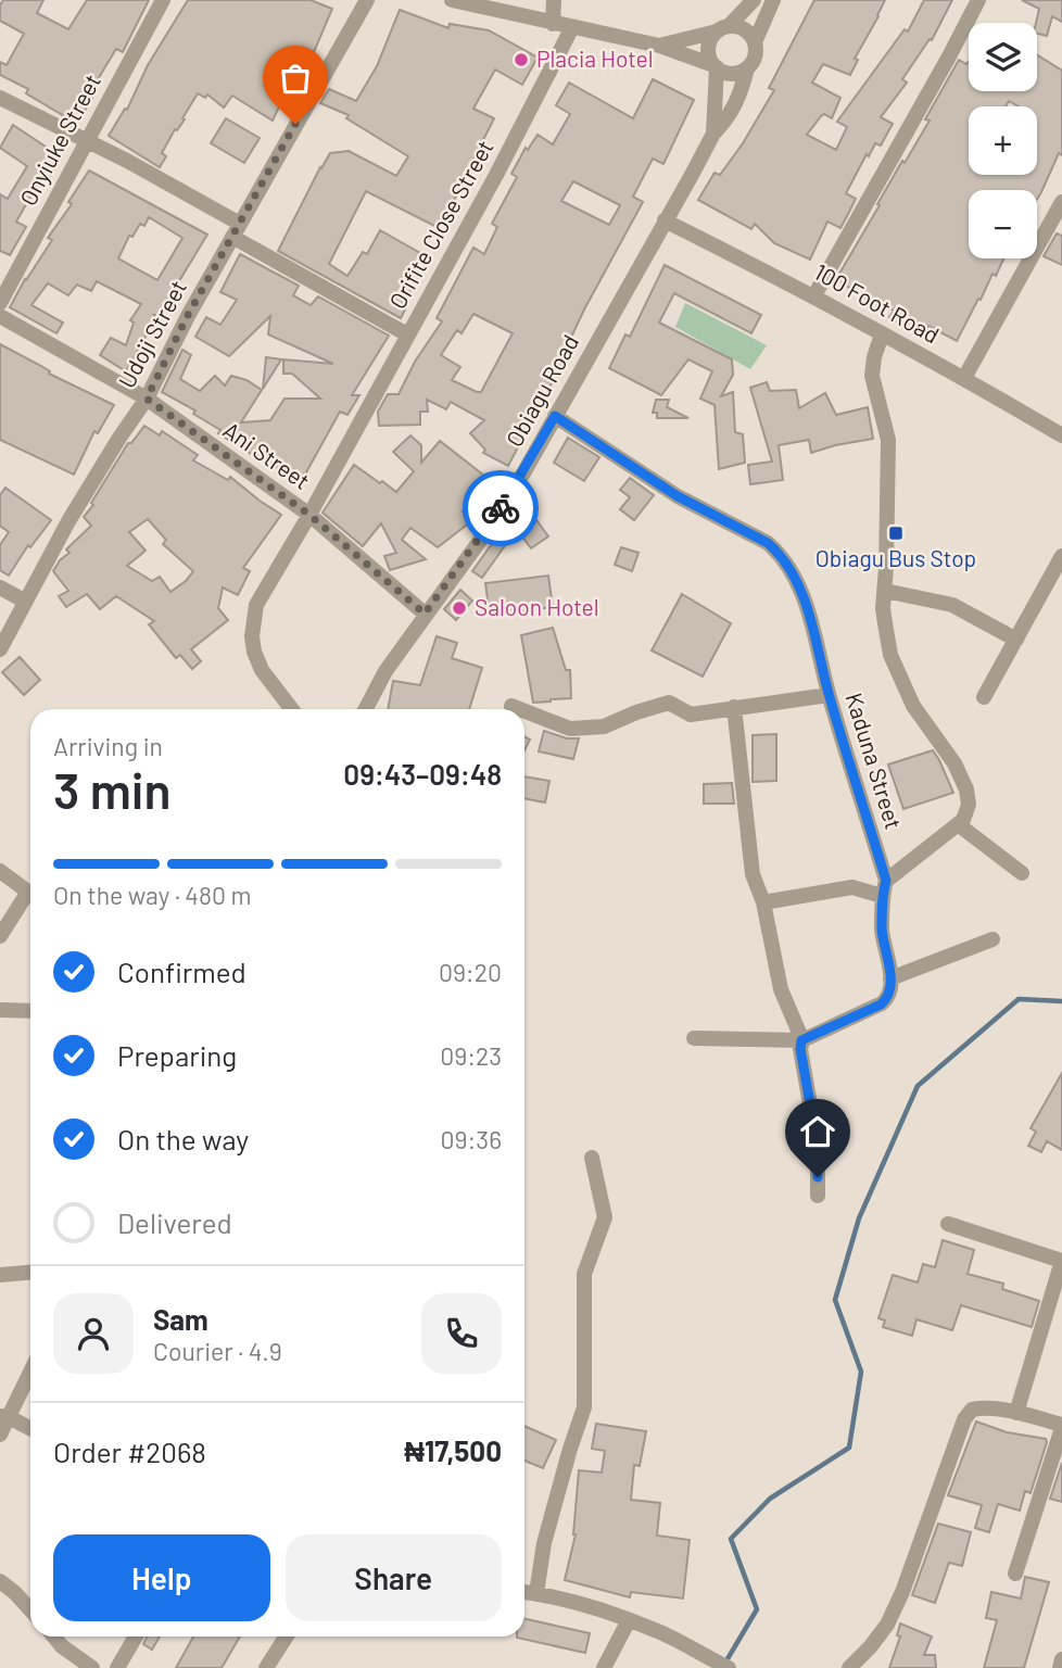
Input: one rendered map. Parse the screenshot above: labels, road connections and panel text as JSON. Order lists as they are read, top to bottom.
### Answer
{
  "streets": {
    "street": [
      "Onyiuke Street",
      "Orifite Close Street",
      "100 Foot Road",
      "Udoji Street",
      "Obiagu Road",
      "Ani Street",
      "Kaduna Street"
    ]
  },
  "crossings": [
    ["Orifite Close Street", "Ani Street"],
    ["100 Foot Road", "Obiagu Road"],
    ["Udoji Street", "Ani Street"],
    ["Obiagu Road", "Ani Street"],
    ["Obiagu Road", "Kaduna Street"]
  ],
  "places": {
    "other": ["Placia Hotel", "Saloon Hotel"],
    "transit": ["Obiagu Bus Stop"]
  },
  "page": {
    "map_buttons": ["+", "−"],
    "heading": ["3 min", "Arriving in", "09:43–09:48"],
    "panel": [
      "Sam",
      "Courier · 4.9",
      "Order #2068",
      "₦17,500"
    ],
    "bar": "On the way · 480 m",
    "list": [
      ["Confirmed", "09:20"],
      ["Preparing", "09:23"],
      ["On the way", "09:36"],
      "Delivered"
    ],
    "buttons": ["Help", "Share"]
  }
}
